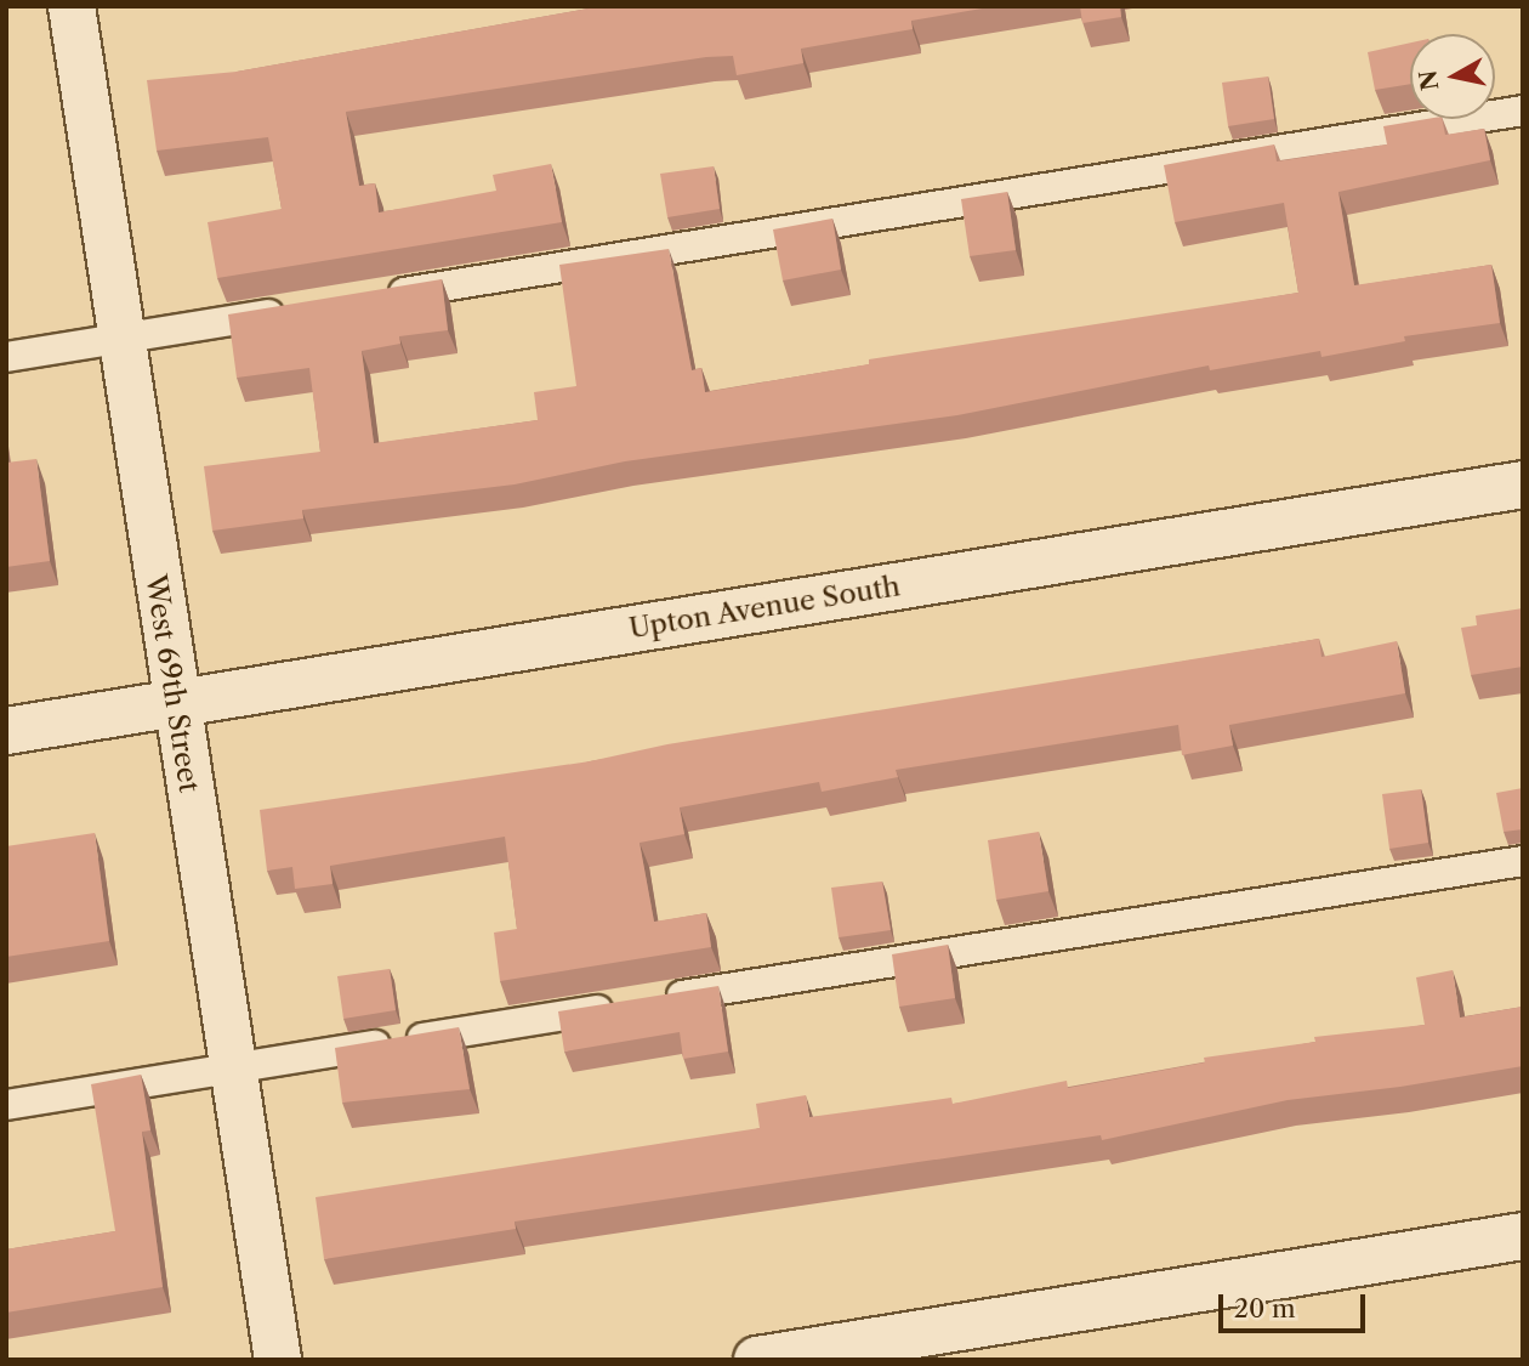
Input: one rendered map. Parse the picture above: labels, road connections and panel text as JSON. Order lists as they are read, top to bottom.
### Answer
{
  "streets": {
    "street": ["Upton Avenue South", "West 69th Street"]
  },
  "crossings": [
    ["Upton Avenue South", "West 69th Street"]
  ],
  "scale_bar": "20 m",
  "north": "left"
}
